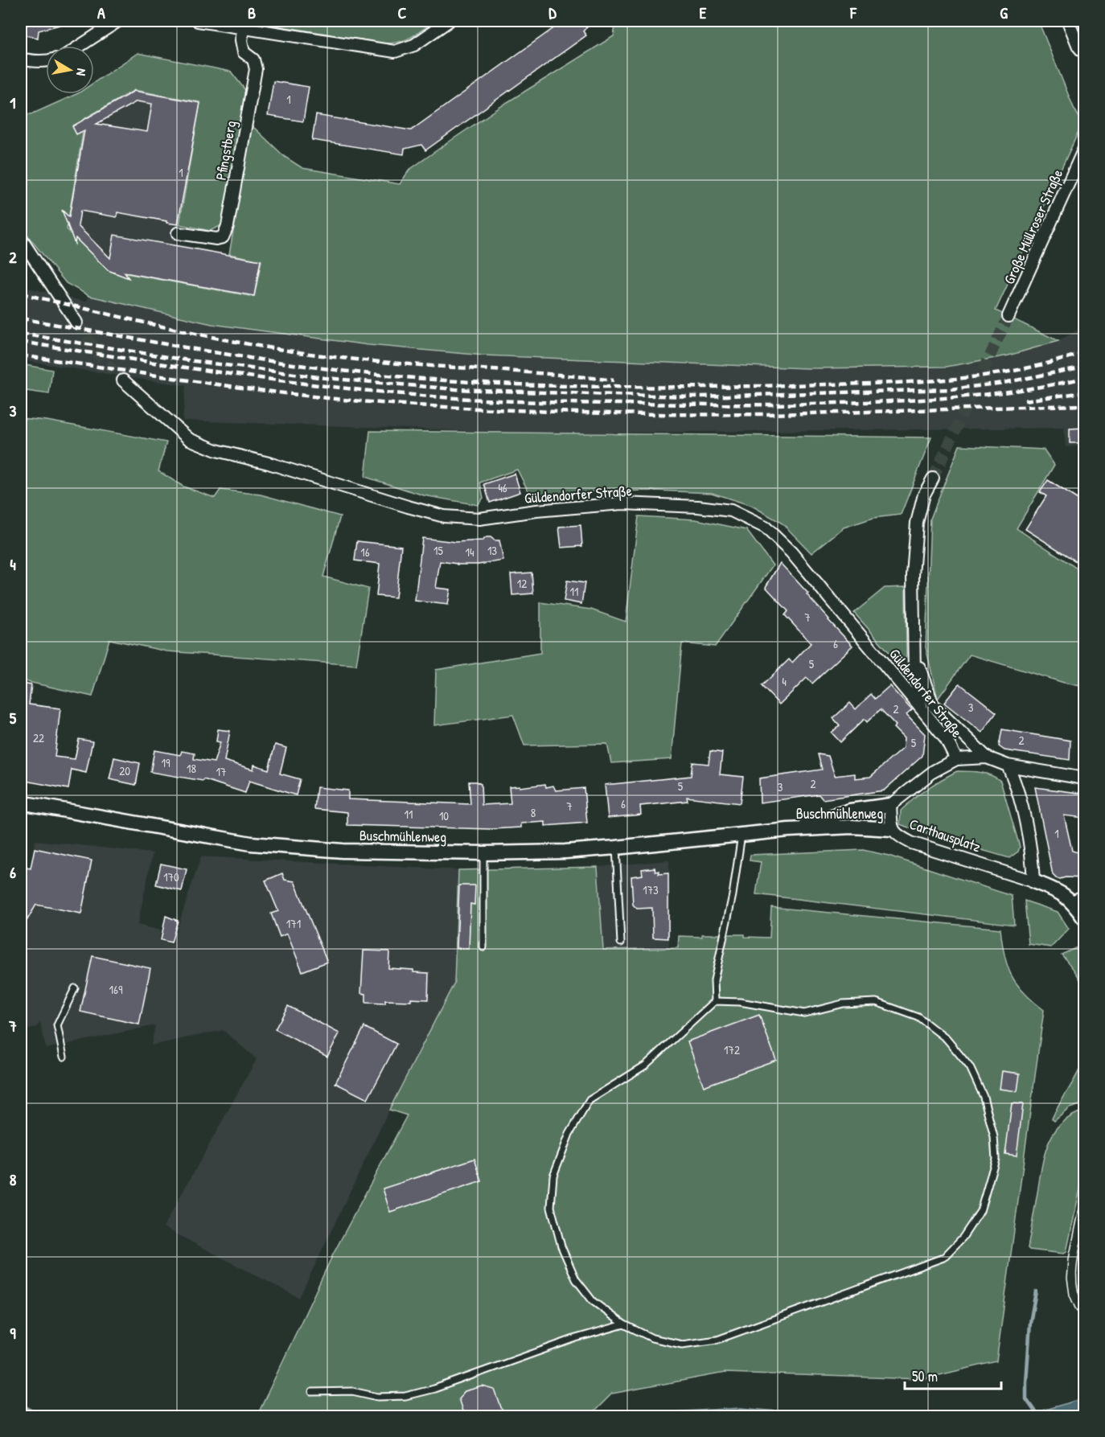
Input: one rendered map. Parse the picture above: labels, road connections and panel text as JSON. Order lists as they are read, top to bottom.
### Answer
{
  "streets": {
    "street": [
      "Pfingstberg",
      "Große Müllroser Straße",
      "Güldendorfer Straße",
      "Buschmühlenweg",
      "Carthausplatz"
    ]
  },
  "crossings": [
    ["Güldendorfer Straße", "Carthausplatz"],
    ["Buschmühlenweg", "Carthausplatz"]
  ],
  "house_numbers": [
    "1",
    "1",
    "46",
    "15",
    "13",
    "16",
    "14",
    "12",
    "11",
    "7",
    "6",
    "5",
    "4",
    "3",
    "2",
    "22",
    "2",
    "5",
    "19",
    "18",
    "20",
    "17",
    "2",
    "5",
    "3",
    "6",
    "7",
    "8",
    "11",
    "10",
    "1",
    "170",
    "173",
    "171",
    "169",
    "172"
  ],
  "scale_bar": "50 m",
  "north": "right",
  "grid": {
    "columns": [
      "A",
      "B",
      "C",
      "D",
      "E",
      "F",
      "G"
    ],
    "rows": [
      "1",
      "2",
      "3",
      "4",
      "5",
      "6",
      "7",
      "8",
      "9"
    ]
  }
}
